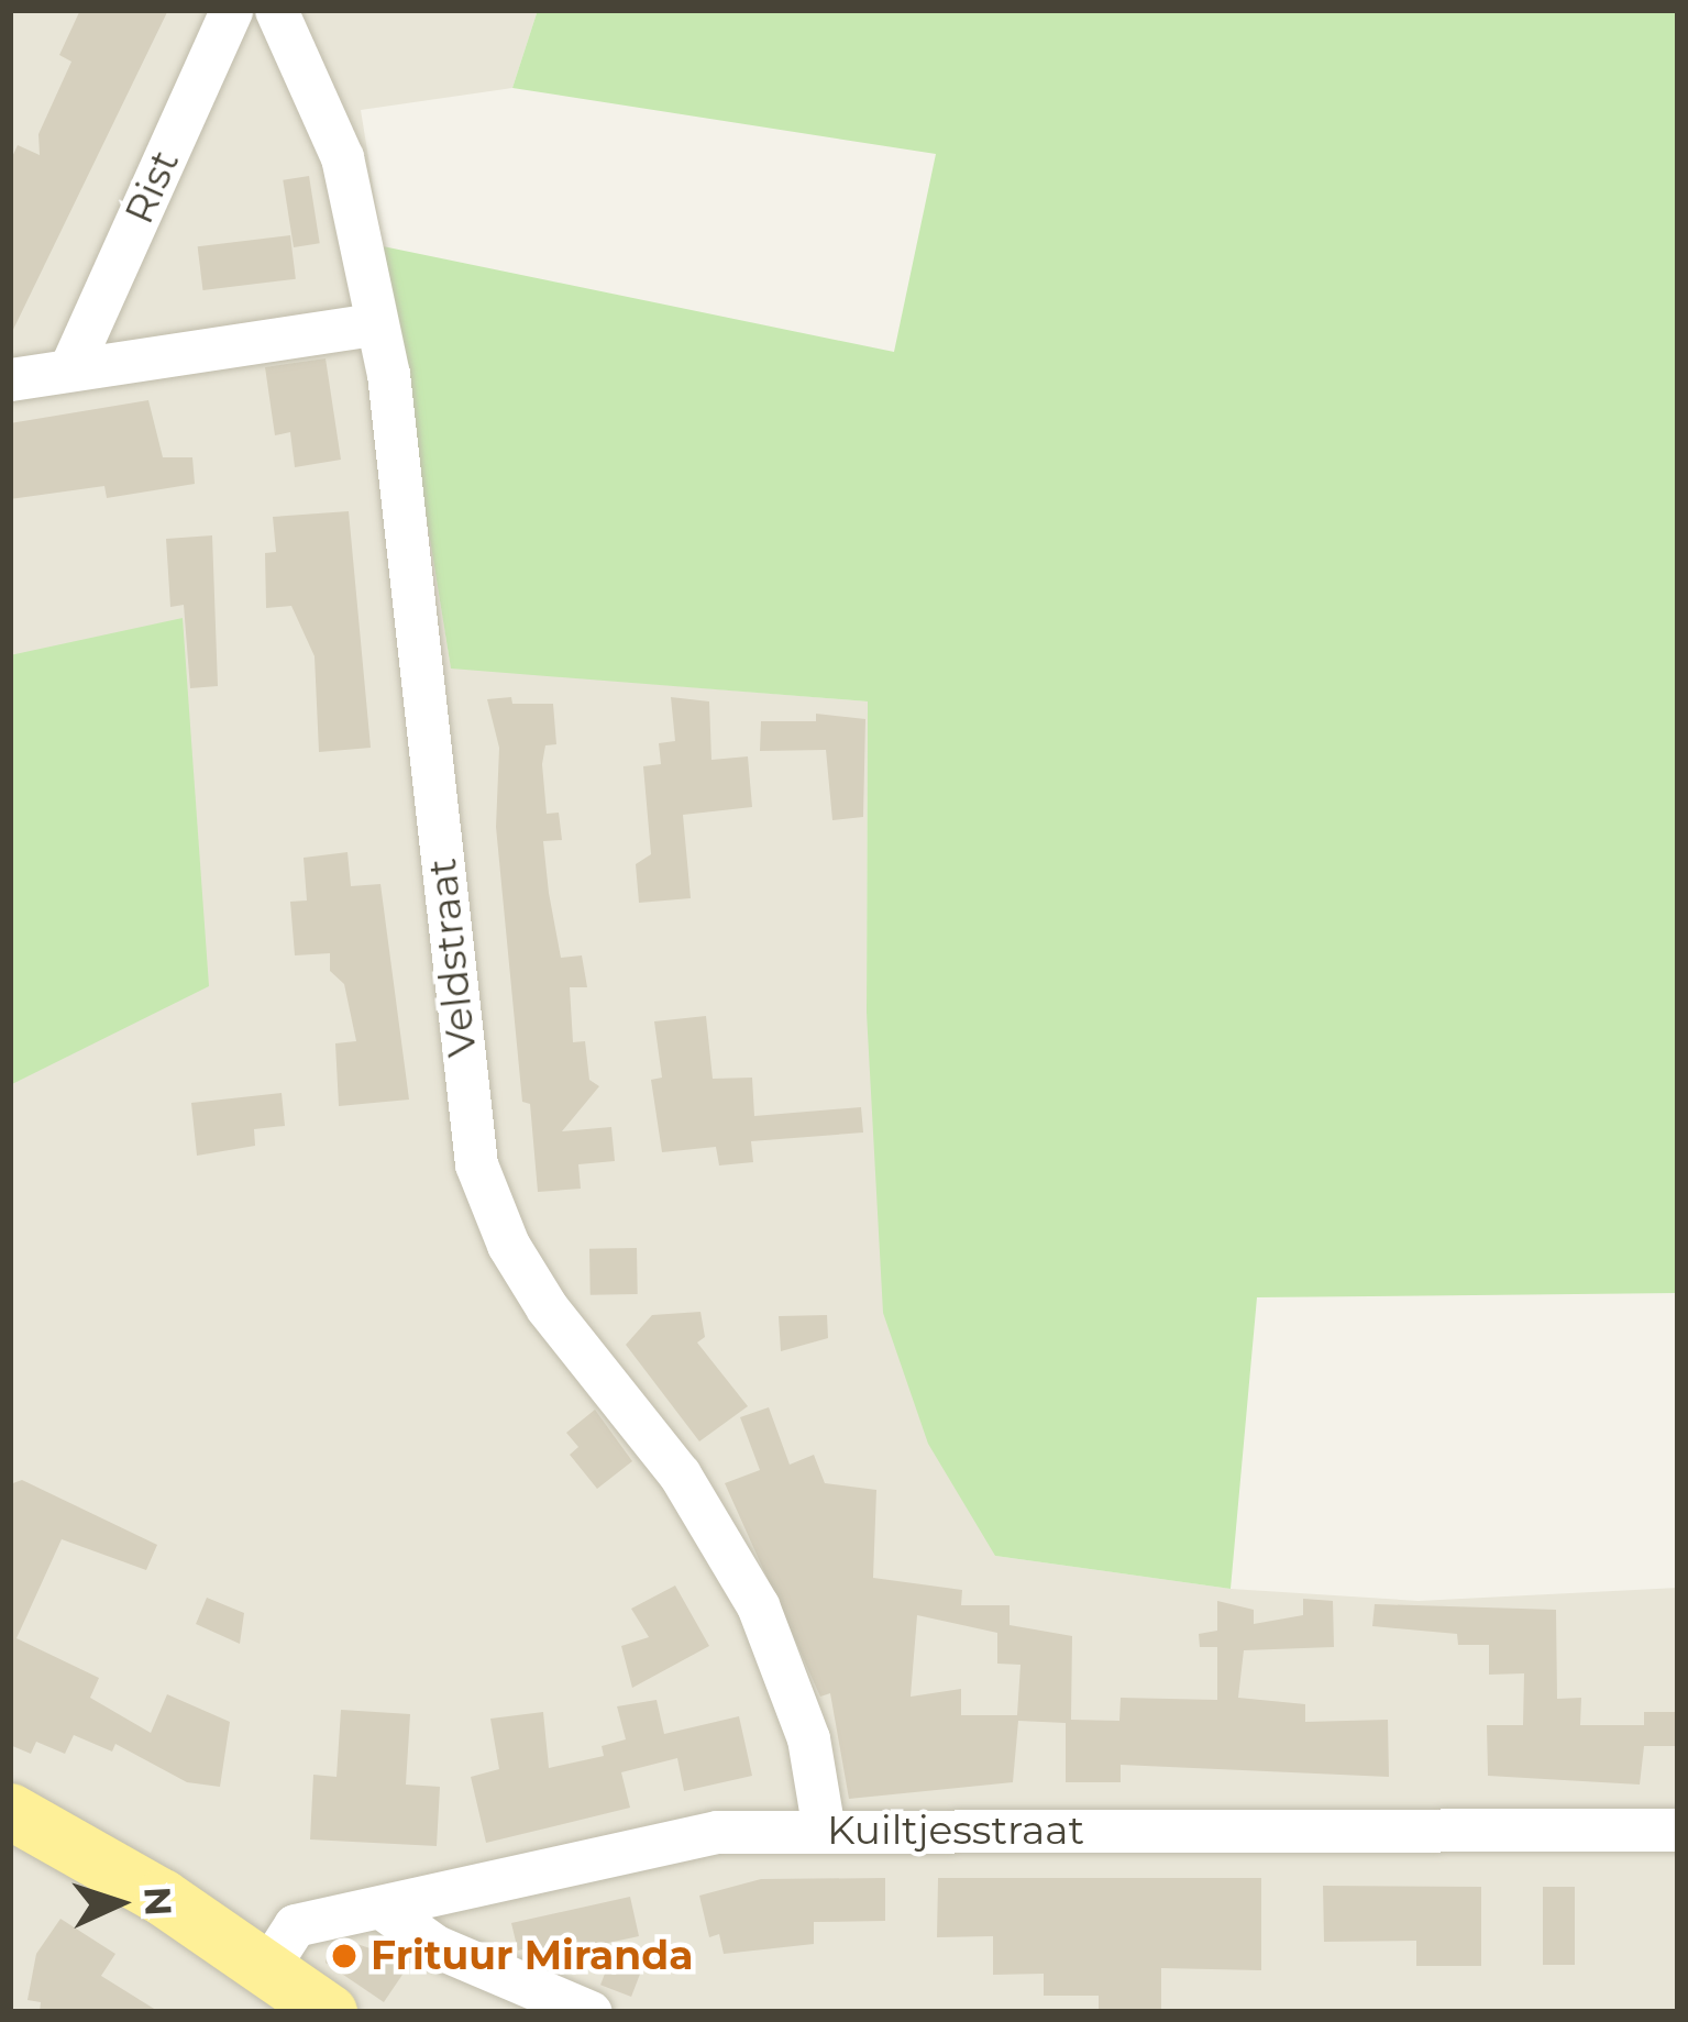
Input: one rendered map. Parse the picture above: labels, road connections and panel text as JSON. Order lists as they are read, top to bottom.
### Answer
{
  "streets": {
    "street": ["Rist", "Veldstraat", "Kuiltjesstraat"]
  },
  "crossings": [
    ["Veldstraat", "Kuiltjesstraat"]
  ],
  "places": ["Frituur Miranda"],
  "north": "right"
}
